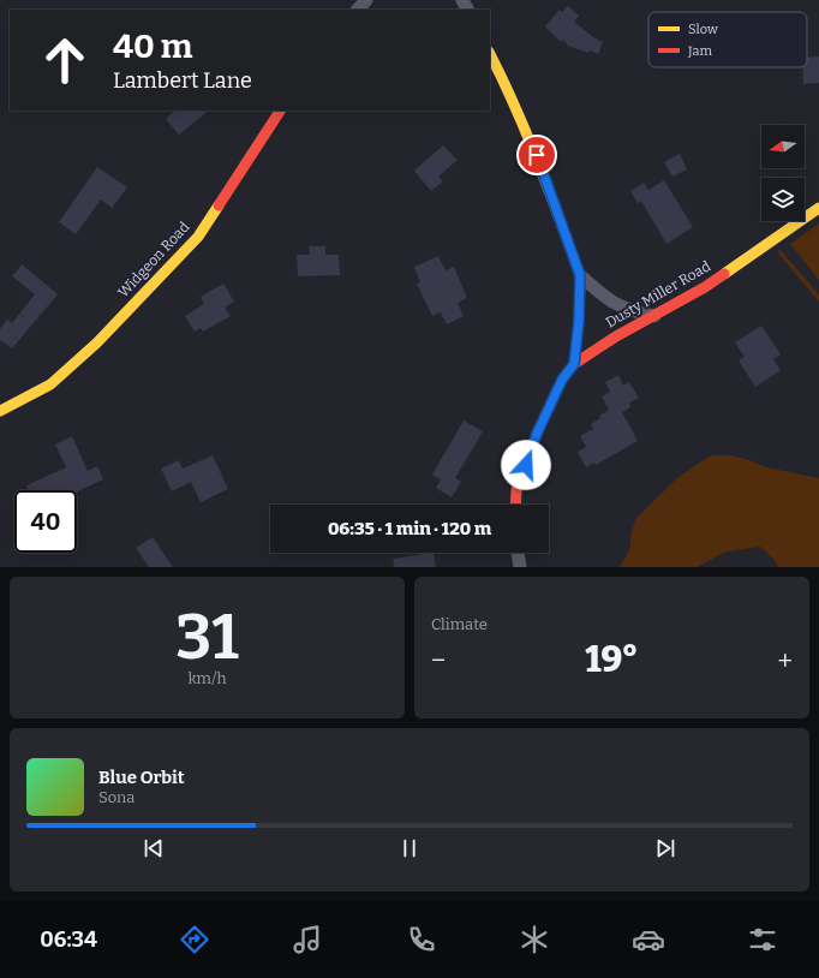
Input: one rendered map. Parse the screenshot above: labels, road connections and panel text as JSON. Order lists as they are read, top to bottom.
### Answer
{
  "streets": {
    "street": ["Widgeon Road", "Dusty Miller Road"]
  },
  "legend": ["Slow", "Jam"],
  "north": "left",
  "page": {
    "turn": ["40 m", "Lambert Lane"],
    "limit": "40",
    "trip": "06:35 · 1 min · 120 m",
    "tile": [
      ["31", "km/h"],
      "Climate"
    ],
    "heat": ["−", "19°", "+"],
    "song": ["Blue Orbit", "Sona"],
    "tabs": "06:34"
  }
}
